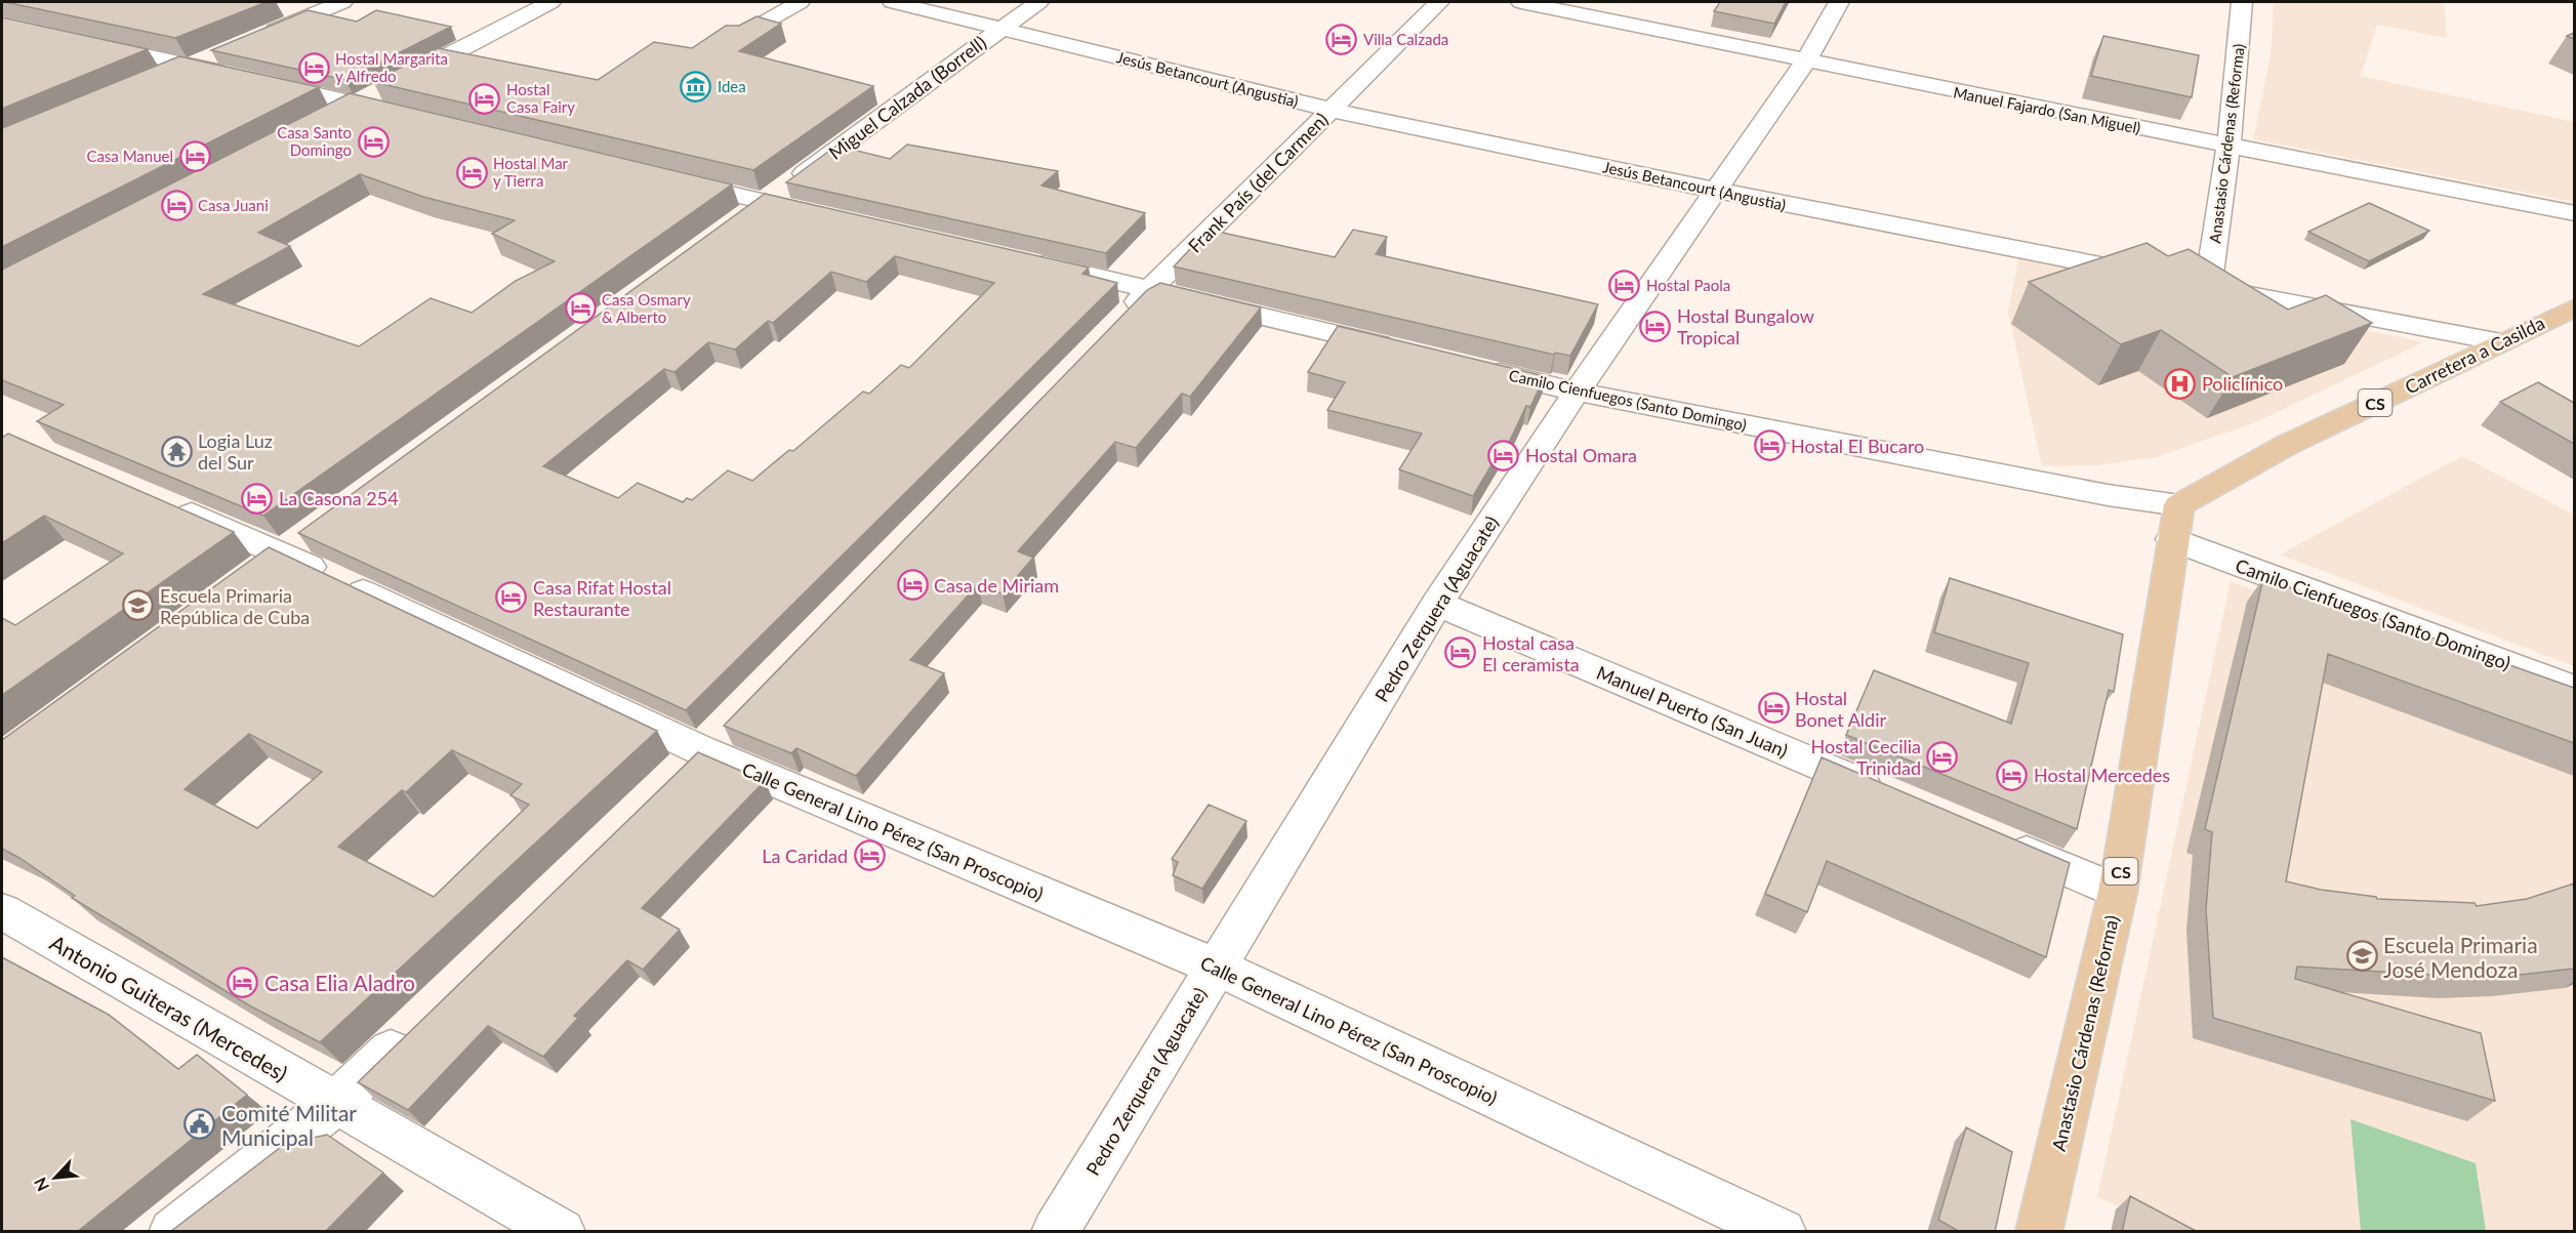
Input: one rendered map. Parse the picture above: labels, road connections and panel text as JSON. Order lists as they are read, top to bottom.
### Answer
{
  "streets": {
    "main road": ["Anastasio Cárdenas (Reforma)", "Carretera a Casilda", "CS"],
    "street": [
      "Jesús Betancourt (Angustia)",
      "Miguel Calzada (Borrell)",
      "Manuel Fajardo (San Miguel)",
      "Frank País (del Carmen)",
      "Camilo Cienfuegos (Santo Domingo)",
      "Pedro Zerquera (Aguacate)",
      "Manuel Puerto (San Juan)",
      "Calle General Lino Pérez (San Proscopio)",
      "Antonio Guiteras (Mercedes)"
    ]
  },
  "crossings": [
    ["Jesús Betancourt (Angustia)", "Miguel Calzada (Borrell)"],
    ["Jesús Betancourt (Angustia)", "Frank País (del Carmen)"],
    ["Jesús Betancourt (Angustia)", "Pedro Zerquera (Aguacate)"],
    ["Manuel Fajardo (San Miguel)", "Anastasio Cárdenas (Reforma)"],
    ["Manuel Fajardo (San Miguel)", "Pedro Zerquera (Aguacate)"],
    ["Anastasio Cárdenas (Reforma)", "Carretera a Casilda"],
    ["Anastasio Cárdenas (Reforma)", "Camilo Cienfuegos (Santo Domingo)"],
    ["Carretera a Casilda", "Camilo Cienfuegos (Santo Domingo)"],
    ["Camilo Cienfuegos (Santo Domingo)", "Pedro Zerquera (Aguacate)"],
    ["Pedro Zerquera (Aguacate)", "Manuel Puerto (San Juan)"],
    ["Pedro Zerquera (Aguacate)", "Calle General Lino Pérez (San Proscopio)"]
  ],
  "places": {
    "hotel": [
      "Villa Calzada",
      "Hostal Margarita y Alfredo",
      "Hostal Casa Fairy",
      "Casa Santo Domingo",
      "Casa Manuel",
      "Hostal Mar y Tierra",
      "Casa Juani",
      "Hostal Paola",
      "Casa Osmary & Alberto",
      "Hostal Bungalow Tropical",
      "Hostal El Bucaro",
      "Hostal Omara",
      "La Casona 254",
      "Casa de Miriam",
      "Casa Rifat Hostal Restaurante",
      "Hostal casa El ceramista",
      "Hostal Bonet Aldir",
      "Hostal Cecilia Trinidad",
      "Hostal Mercedes",
      "La Caridad",
      "Casa Elia Aladro"
    ],
    "museum": ["Idea"],
    "hospital": ["Policlínico"],
    "temple": ["Logia Luz del Sur"],
    "school or university": ["Escuela Primaria República de Cuba", "Escuela Primaria José Mendoza"],
    "public building": ["Comité Militar Municipal"]
  },
  "north": "bottom left"
}
